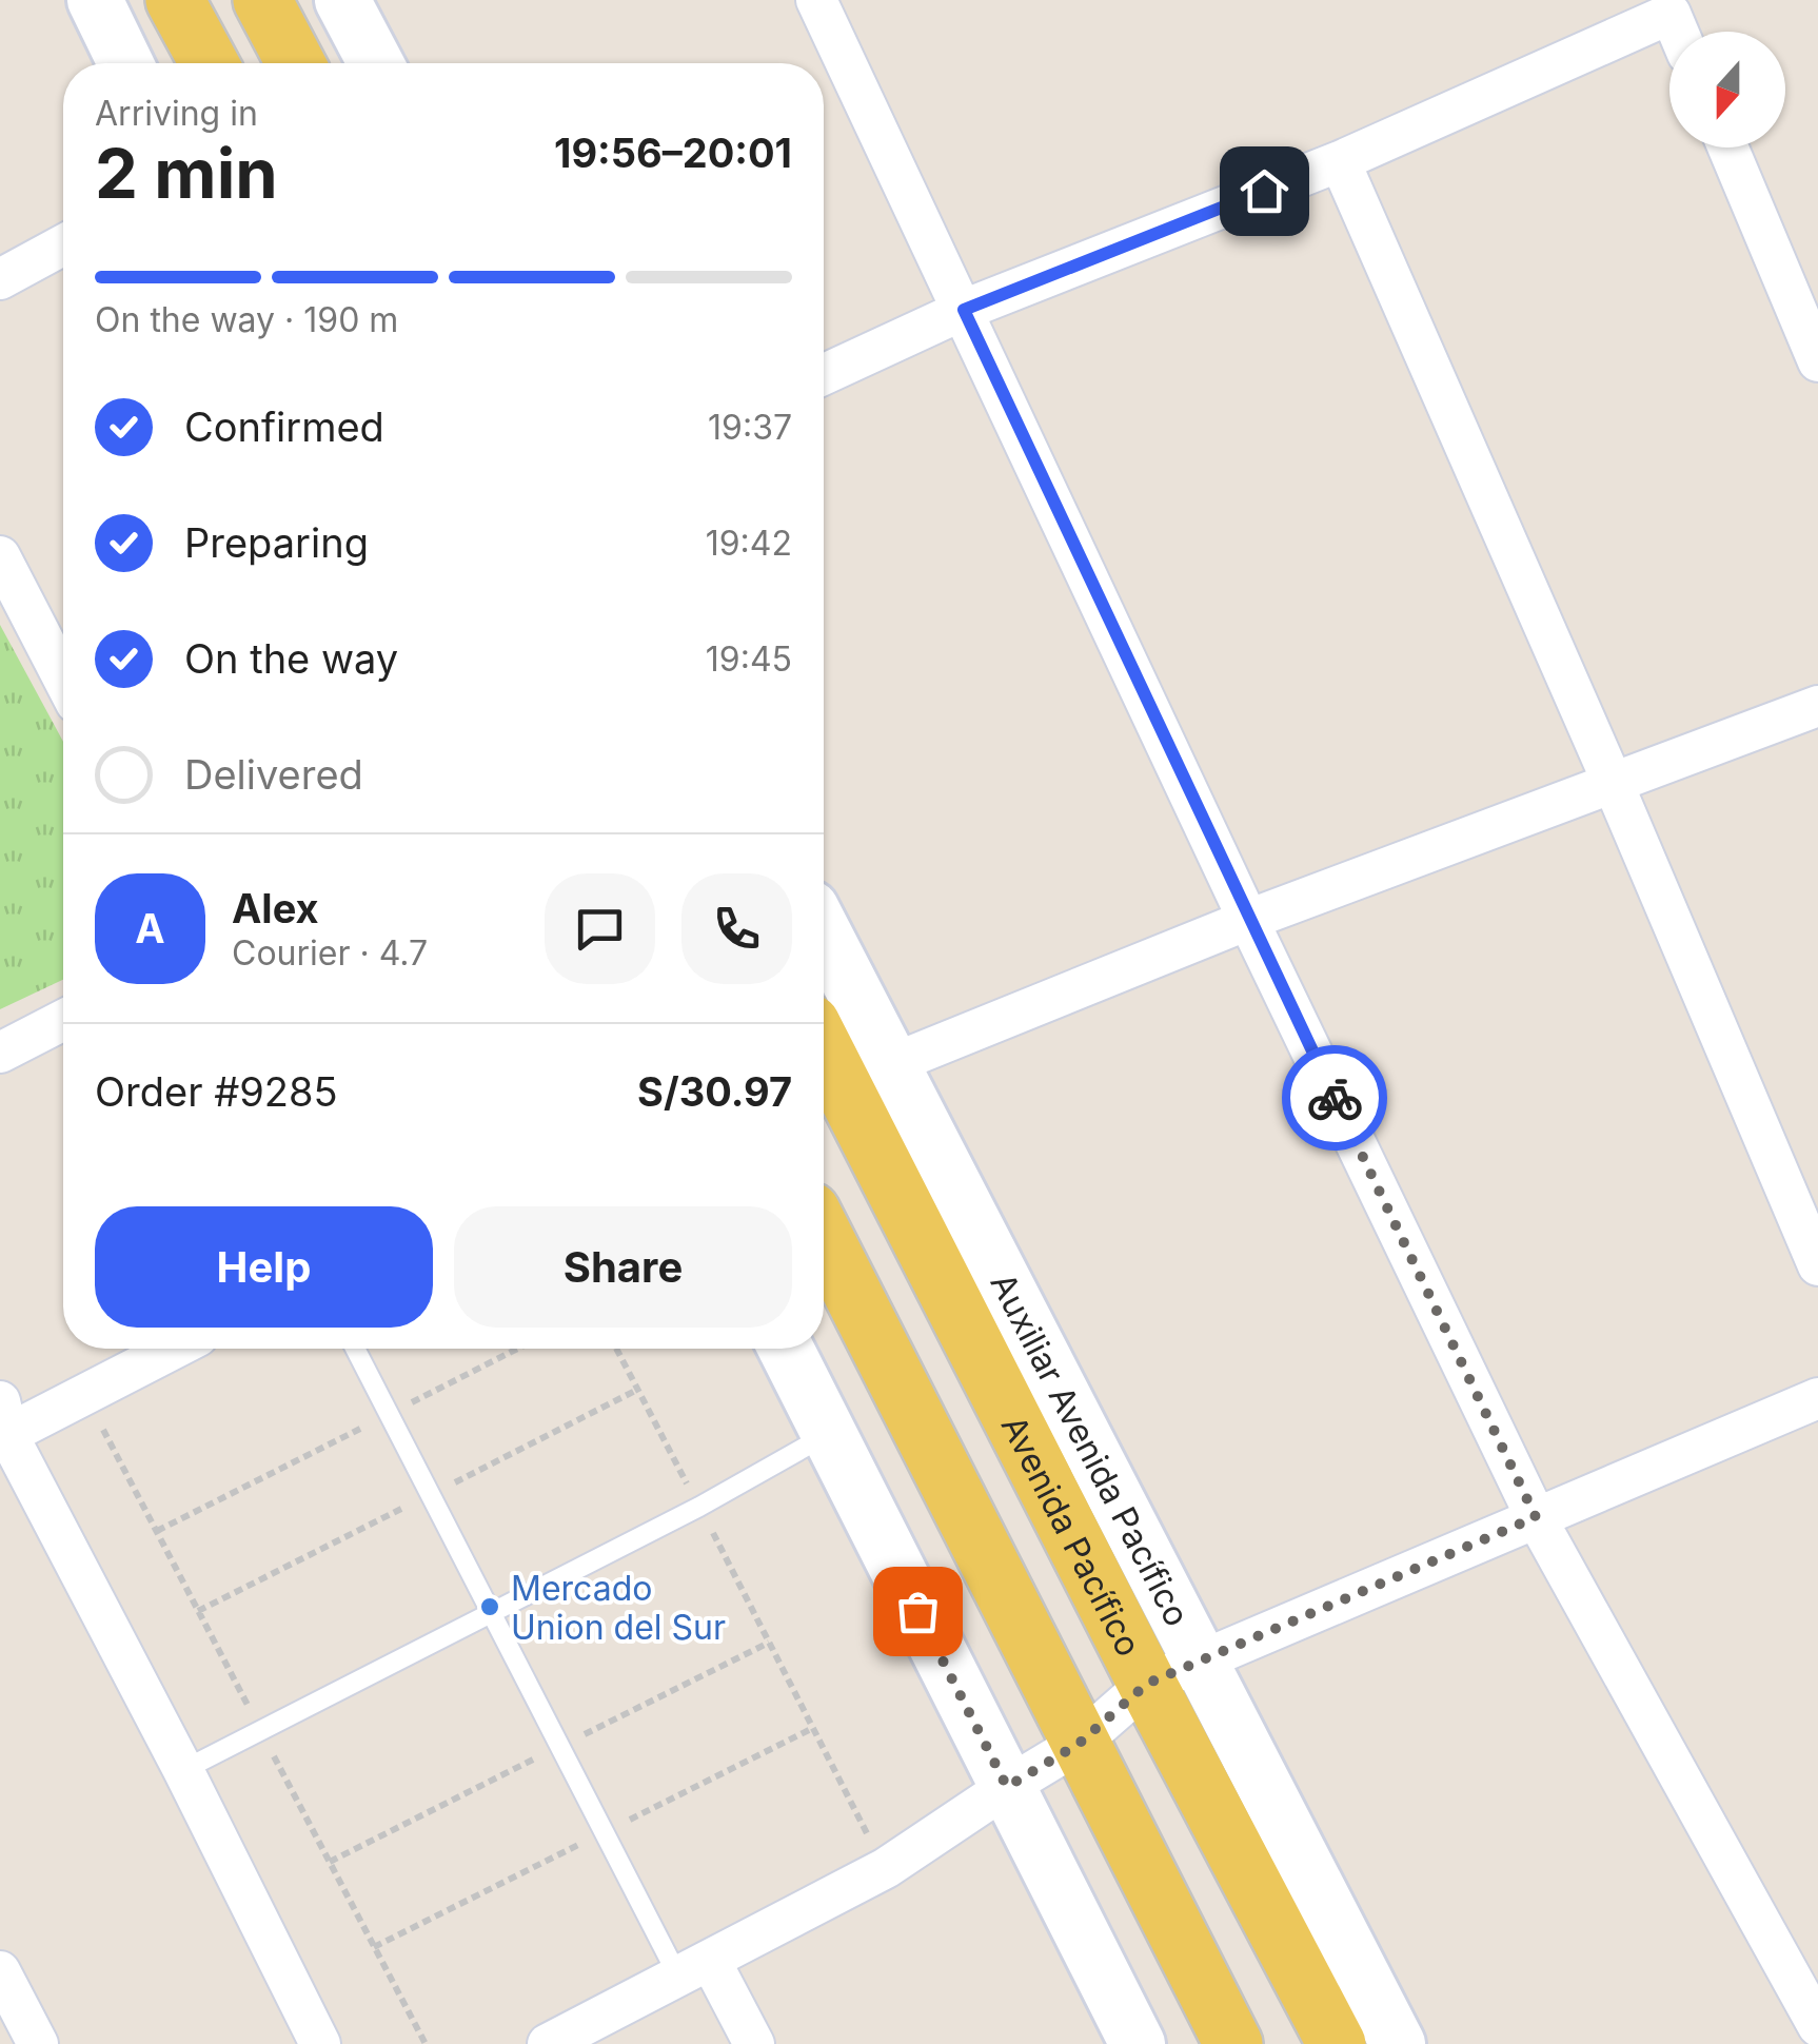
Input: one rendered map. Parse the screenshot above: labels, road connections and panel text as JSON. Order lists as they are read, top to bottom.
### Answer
{
  "streets": {
    "main road": ["Auxiliar Avenida Pacífico", "Avenida Pacífico"]
  },
  "crossings": [
    ["Auxiliar Avenida Pacífico", "Avenida Pacífico"]
  ],
  "places": ["Mercado Union del Sur"],
  "north": "bottom",
  "page": {
    "heading": ["2 min", "Arriving in", "19:56–20:01"],
    "panel": [
      "Alex",
      "Courier · 4.7",
      "Order #9285",
      "S/30.97"
    ],
    "bar": "On the way · 190 m",
    "list": [
      ["Confirmed", "19:37"],
      ["Preparing", "19:42"],
      ["On the way", "19:45"],
      "Delivered"
    ],
    "round": "A",
    "buttons": ["Help", "Share"]
  }
}
